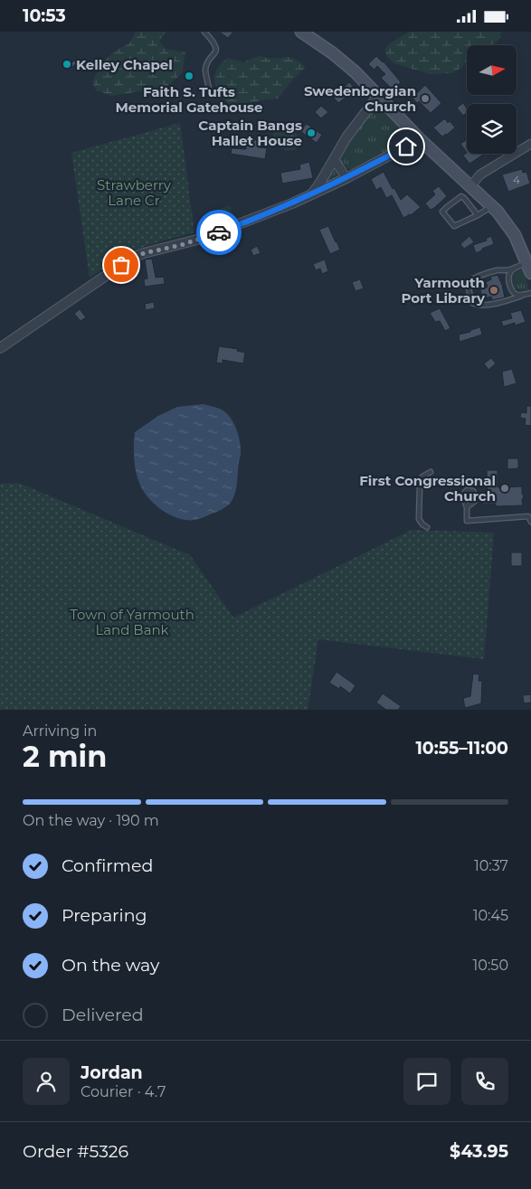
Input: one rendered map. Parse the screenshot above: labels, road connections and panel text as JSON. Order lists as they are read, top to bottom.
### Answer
{
  "parks": ["Strawberry Lane Cr", "Town of Yarmouth Land Bank"],
  "places": [
    "Kelley Chapel",
    "Faith S. Tufts Memorial Gatehouse",
    "Swedenborgian Church",
    "Captain Bangs Hallet House",
    "Yarmouth Port Library",
    "First Congressional Church"
  ],
  "house_numbers": ["4"],
  "north": "right",
  "page": {
    "status": "10:53",
    "heading": ["2 min", "Arriving in", "10:55–11:00"],
    "panel": [
      "Jordan",
      "Courier · 4.7",
      "Order #5326",
      "$43.95"
    ],
    "bar": "On the way · 190 m",
    "list": [
      ["Confirmed", "10:37"],
      ["Preparing", "10:45"],
      ["On the way", "10:50"],
      "Delivered"
    ]
  }
}
